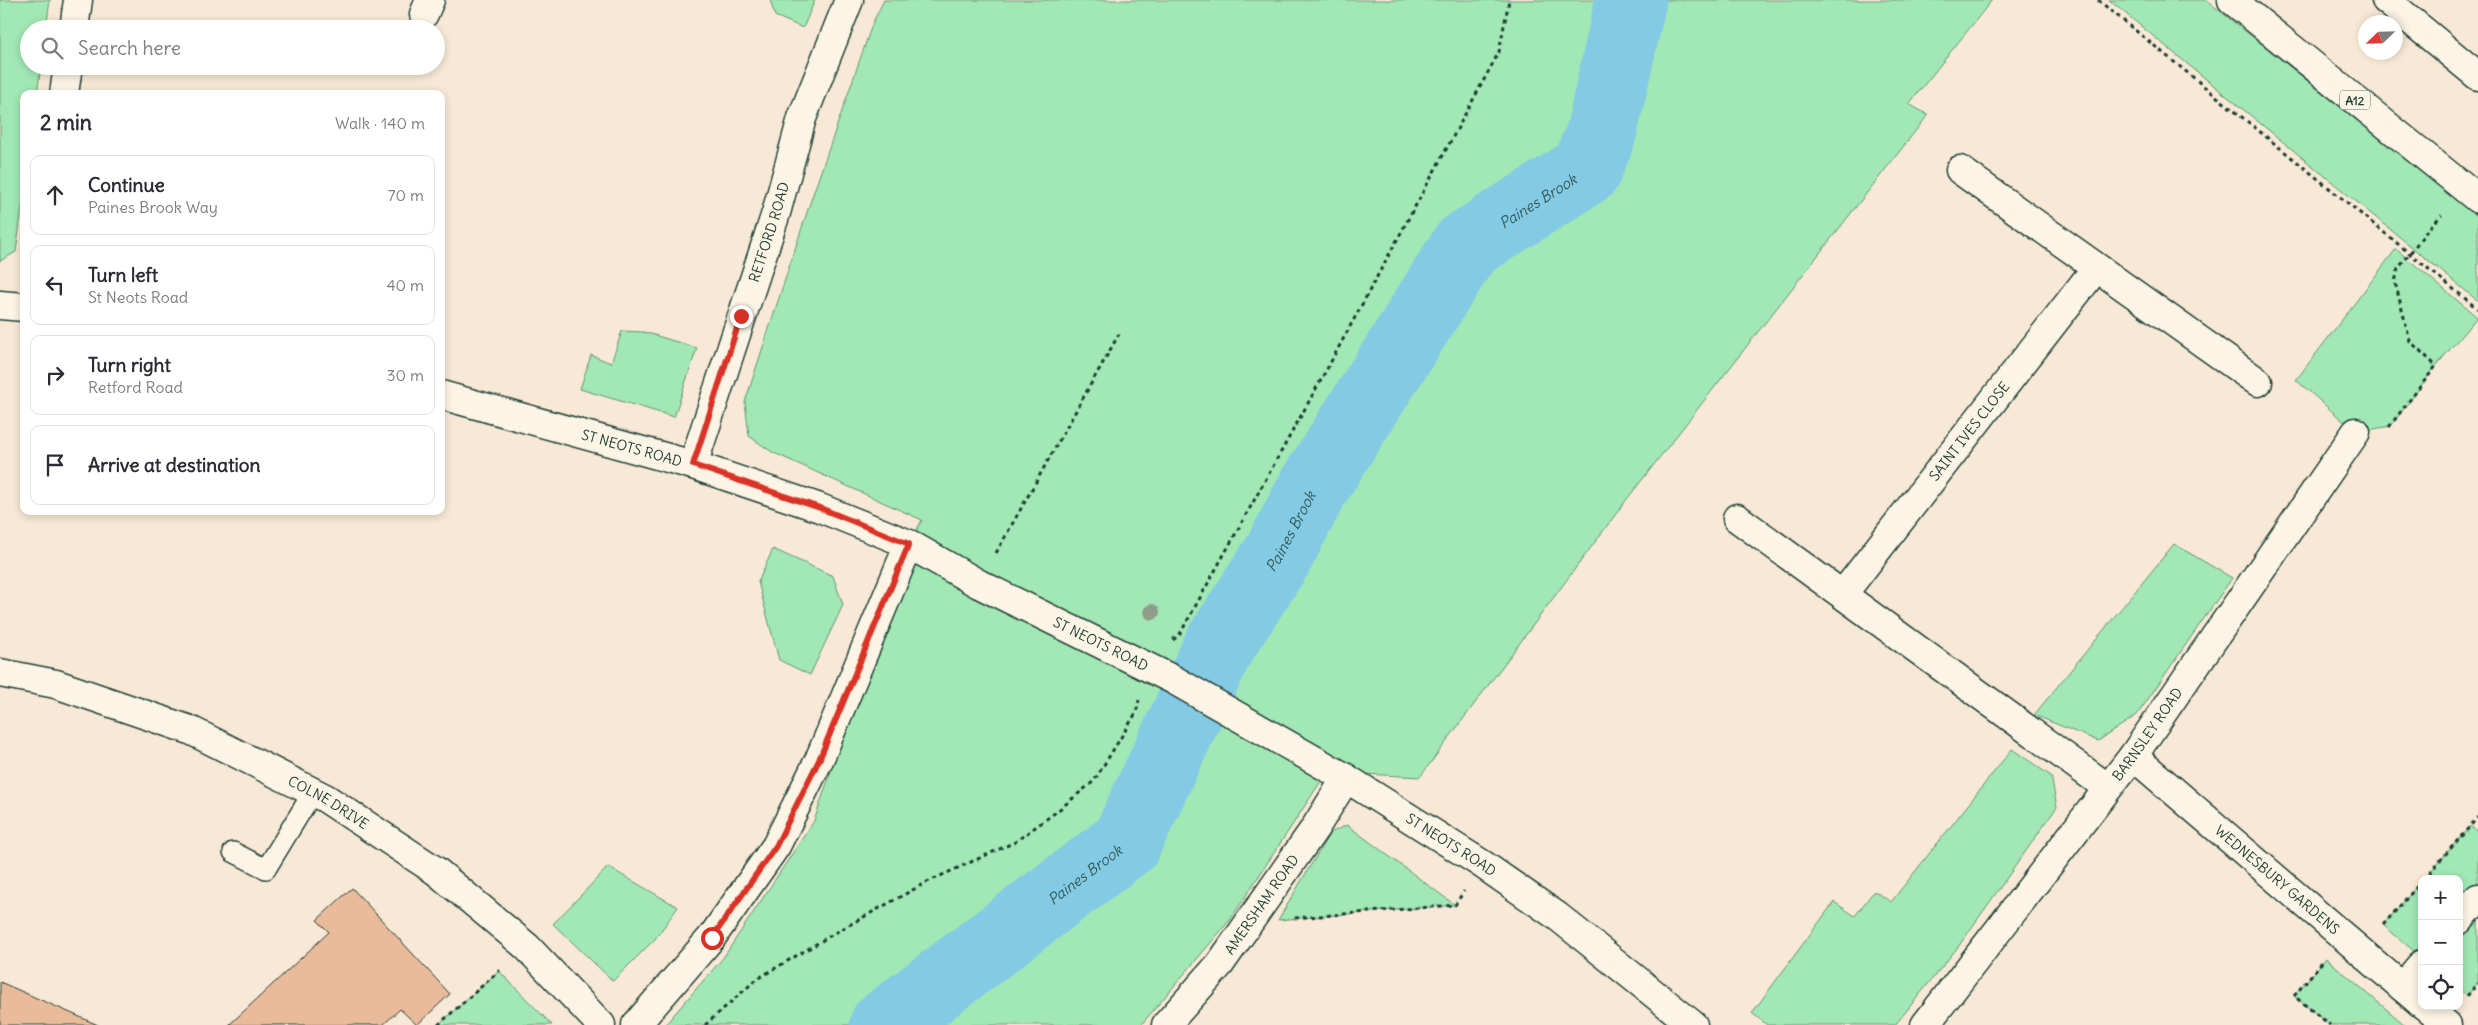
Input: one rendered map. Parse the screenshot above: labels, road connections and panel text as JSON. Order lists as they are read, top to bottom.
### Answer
{
  "streets": {
    "main road": [
      "A12",
      "RETFORD ROAD",
      "SAINT IVES CLOSE",
      "ST NEOTS ROAD",
      "BARNSLEY ROAD",
      "COLNE DRIVE",
      "WEDNESBURY GARDENS",
      "AMERSHAM ROAD"
    ]
  },
  "crossings": [
    ["RETFORD ROAD", "ST NEOTS ROAD"],
    ["ST NEOTS ROAD", "AMERSHAM ROAD"],
    ["BARNSLEY ROAD", "WEDNESBURY GARDENS"]
  ],
  "water": ["Paines Brook"],
  "north": "bottom left",
  "page": {
    "search": "Search here",
    "heading": ["2 min", "Walk · 140 m"],
    "list": [
      ["Continue", "Paines Brook Way", "70 m"],
      ["Turn left", "St Neots Road", "40 m"],
      ["Turn right", "Retford Road", "30 m"],
      "Arrive at destination"
    ],
    "map_buttons": ["+", "−"]
  }
}
